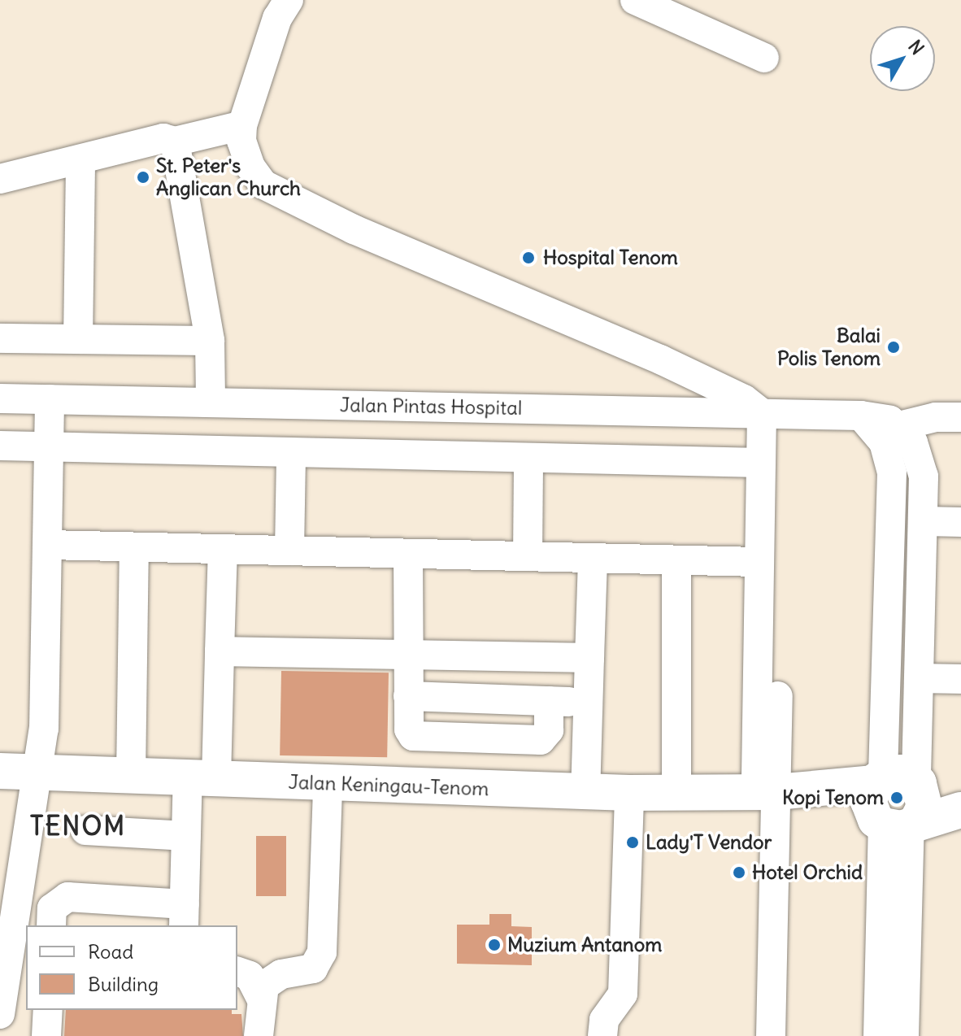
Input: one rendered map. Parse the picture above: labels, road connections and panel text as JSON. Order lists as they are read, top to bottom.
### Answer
{
  "streets": {
    "main road": ["Jalan Keningau-Tenom"],
    "street": ["Jalan Pintas Hospital"]
  },
  "districts": ["TENOM"],
  "places": [
    "St. Peter's Anglican Church",
    "Hospital Tenom",
    "Balai Polis Tenom",
    "Kopi Tenom",
    "Lady'T Vendor",
    "Hotel Orchid",
    "Muzium Antanom"
  ],
  "legend": ["Road", "Building"],
  "north": "top right"
}
